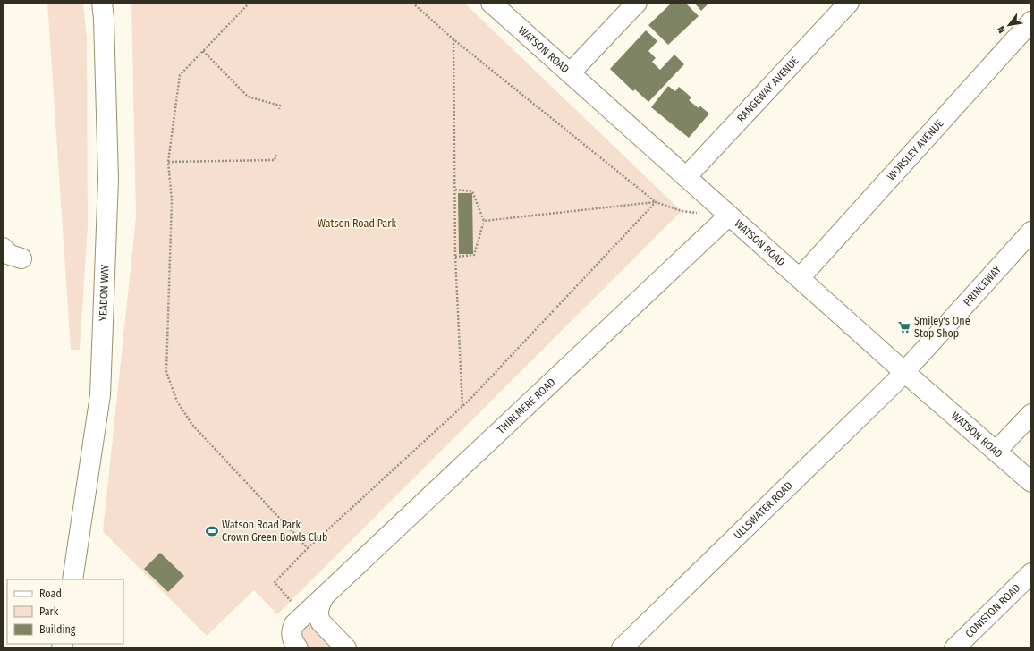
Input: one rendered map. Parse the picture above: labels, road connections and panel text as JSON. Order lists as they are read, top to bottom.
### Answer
{
  "streets": {
    "street": [
      "WATSON ROAD",
      "RANGEWAY AVENUE",
      "WORSLEY AVENUE",
      "PRINCEWAY",
      "YEADON WAY",
      "THIRLMERE ROAD",
      "ULLSWATER ROAD",
      "CONISTON ROAD"
    ]
  },
  "crossings": [
    ["WATSON ROAD", "RANGEWAY AVENUE"],
    ["WATSON ROAD", "WORSLEY AVENUE"],
    ["WATSON ROAD", "PRINCEWAY"],
    ["WATSON ROAD", "THIRLMERE ROAD"],
    ["WATSON ROAD", "ULLSWATER ROAD"],
    ["PRINCEWAY", "ULLSWATER ROAD"]
  ],
  "parks": ["Watson Road Park"],
  "places": {
    "supermarket": ["Smiley's One Stop Shop"],
    "sports": ["Watson Road Park Crown Green Bowls Club"]
  },
  "legend": ["Road", "Park", "Building"],
  "north": "bottom left"
}
